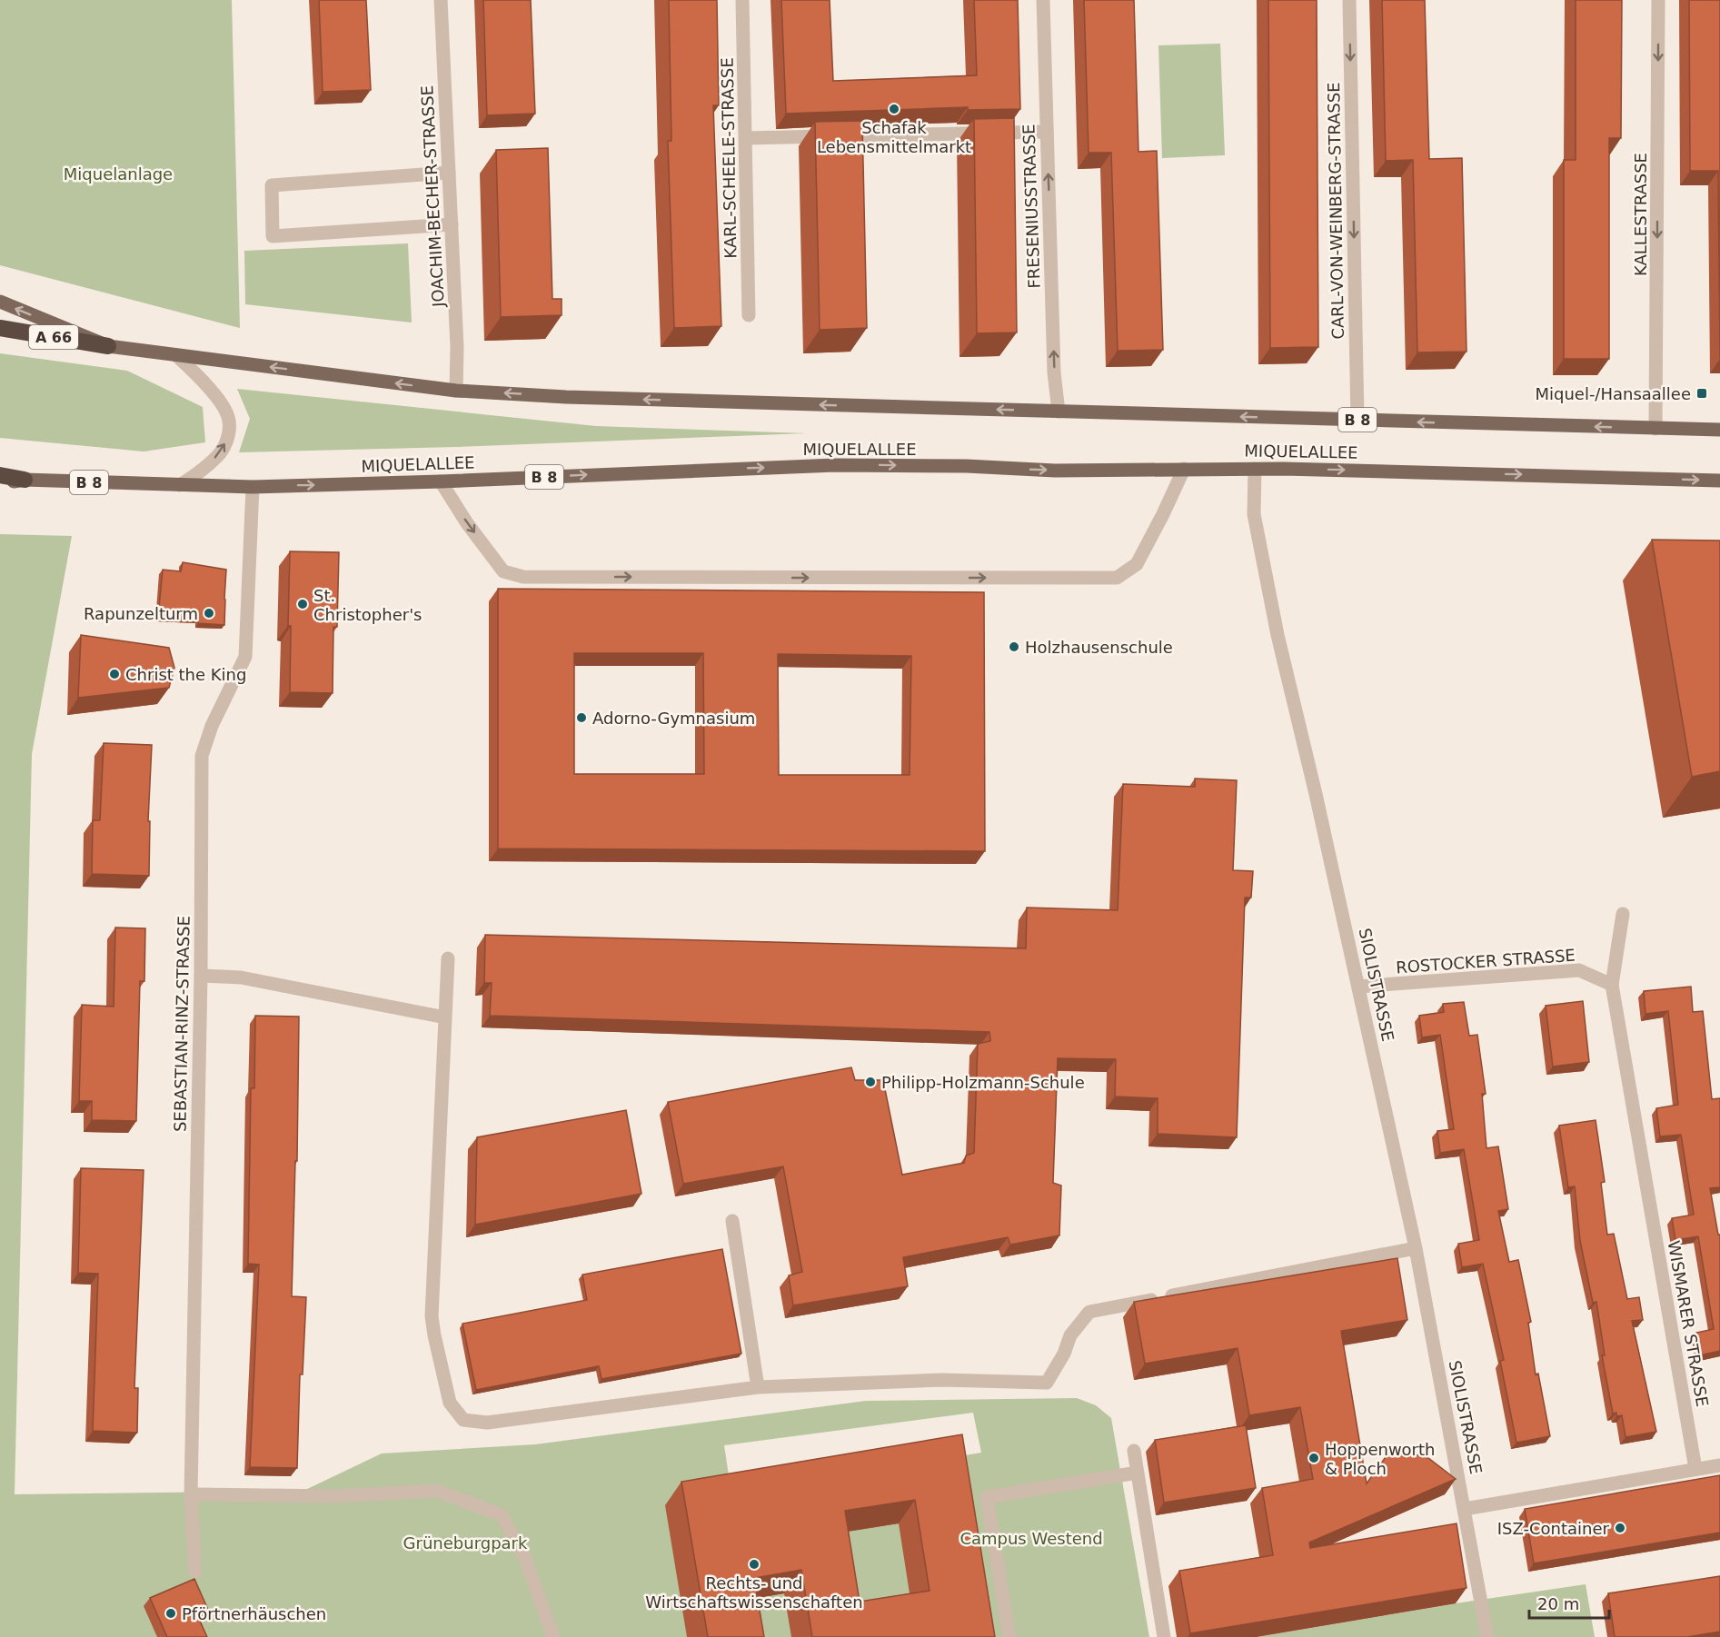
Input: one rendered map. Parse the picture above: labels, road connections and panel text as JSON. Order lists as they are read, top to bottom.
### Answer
{
  "streets": {
    "highway": ["A 66"],
    "main road": ["B 8", "MIQUELALLEE"],
    "street": [
      "KARL-SCHEELE-STRASSE",
      "JOACHIM-BECHER-STRASSE",
      "FRESENIUSSTRASSE",
      "CARL-VON-WEINBERG-STRASSE",
      "KALLESTRASSE",
      "ROSTOCKER STRASSE",
      "SIOLISTRASSE",
      "SEBASTIAN-RINZ-STRASSE",
      "WISMARER STRASSE"
    ]
  },
  "crossings": [
    ["JOACHIM-BECHER-STRASSE", "B 8"],
    ["JOACHIM-BECHER-STRASSE", "MIQUELALLEE"],
    ["FRESENIUSSTRASSE", "MIQUELALLEE"],
    ["CARL-VON-WEINBERG-STRASSE", "MIQUELALLEE"],
    ["KALLESTRASSE", "MIQUELALLEE"],
    ["A 66", "B 8"],
    ["B 8", "MIQUELALLEE"],
    ["MIQUELALLEE", "SIOLISTRASSE"],
    ["MIQUELALLEE", "SEBASTIAN-RINZ-STRASSE"],
    ["ROSTOCKER STRASSE", "SIOLISTRASSE"],
    ["ROSTOCKER STRASSE", "WISMARER STRASSE"]
  ],
  "one_way": ["FRESENIUSSTRASSE", "CARL-VON-WEINBERG-STRASSE", "KALLESTRASSE"],
  "parks": ["Miquelanlage", "Campus Westend", "Grüneburgpark"],
  "places": {
    "other": [
      "Schafak Lebensmittelmarkt",
      "St. Christopher's",
      "Rapunzelturm",
      "Holzhausenschule",
      "Christ the King",
      "Adorno-Gymnasium",
      "Philipp-Holzmann-Schule",
      "Hoppenworth & Ploch",
      "ISZ-Container",
      "Rechts- und Wirtschaftswissenschaften",
      "Pförtnerhäuschen"
    ],
    "transit": ["Miquel-/Hansaallee"]
  },
  "scale_bar": "20 m"
}
